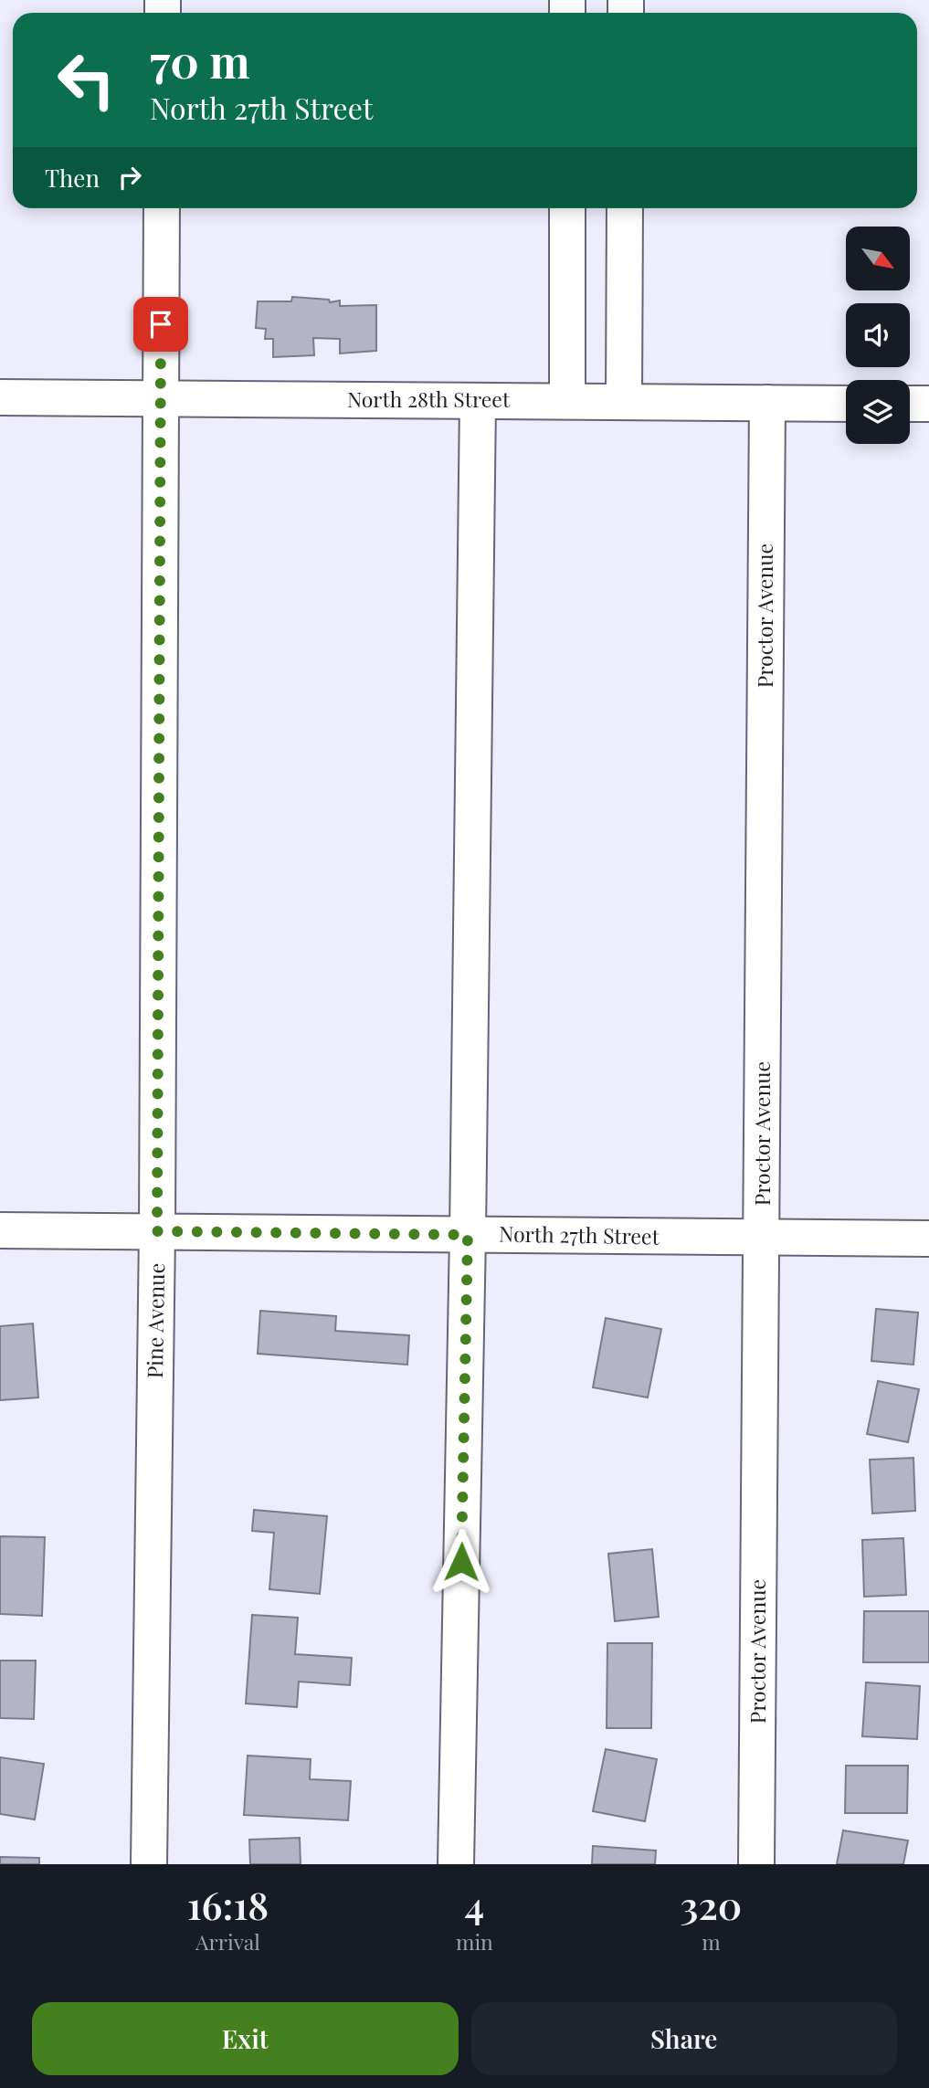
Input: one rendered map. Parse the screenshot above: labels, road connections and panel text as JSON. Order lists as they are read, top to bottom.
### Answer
{
  "streets": {
    "street": [
      "North 28th Street",
      "Proctor Avenue",
      "North 27th Street",
      "Pine Avenue"
    ]
  },
  "crossings": [
    ["North 28th Street", "Proctor Avenue"],
    ["North 28th Street", "Pine Avenue"],
    ["Proctor Avenue", "North 27th Street"],
    ["North 27th Street", "Pine Avenue"]
  ],
  "north": "bottom right",
  "page": {
    "turn": ["70 m", "North 27th Street"],
    "then": "Then",
    "eta": [
      "16:18",
      "Arrival",
      "4",
      "min",
      "320",
      "m"
    ],
    "buttons": ["Exit", "Share"]
  }
}
